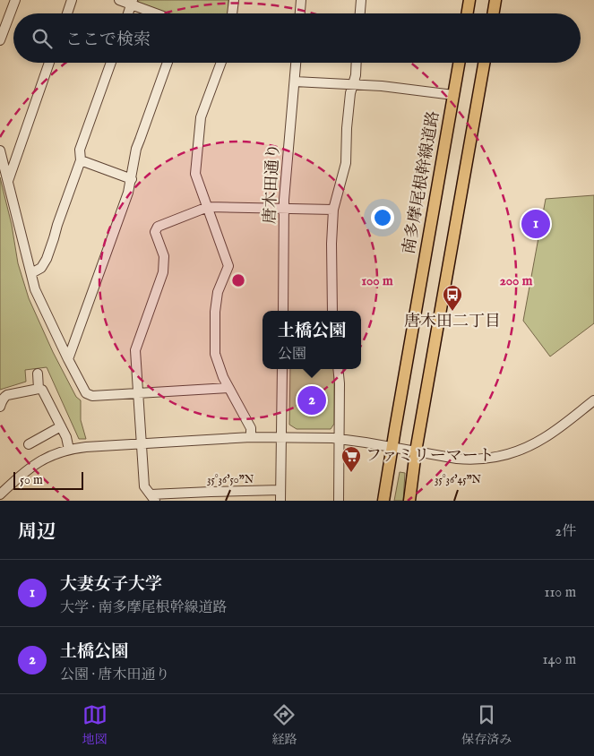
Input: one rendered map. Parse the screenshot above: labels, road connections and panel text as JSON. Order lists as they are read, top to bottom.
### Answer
{
  "streets": {
    "main road": ["南多摩尾根幹線道路"],
    "street": ["唐木田通り"]
  },
  "places": {
    "bus stop": ["唐木田二丁目"],
    "supermarket": ["ファミリーマート"]
  },
  "scale_bar": "50 m",
  "page": {
    "search": "ここで検索",
    "pins": ["1", "2"],
    "popup": ["土橋公園", "公園"],
    "scale": "50 m",
    "heading": ["周辺", "2件"],
    "list": [
      {
        "mark": "1",
        "name": "大妻女子大学",
        "note": "大学 · 南多摩尾根幹線道路",
        "value": "110 m"
      },
      {
        "mark": "2",
        "name": "土橋公園",
        "note": "公園 · 唐木田通り",
        "value": "140 m"
      }
    ],
    "nav": ["地図", "経路", "保存済み"]
  },
  "coordinates": ["35°36'50\"N", "35°36'45\"N"],
  "rings": ["100 m", "200 m"]
}
